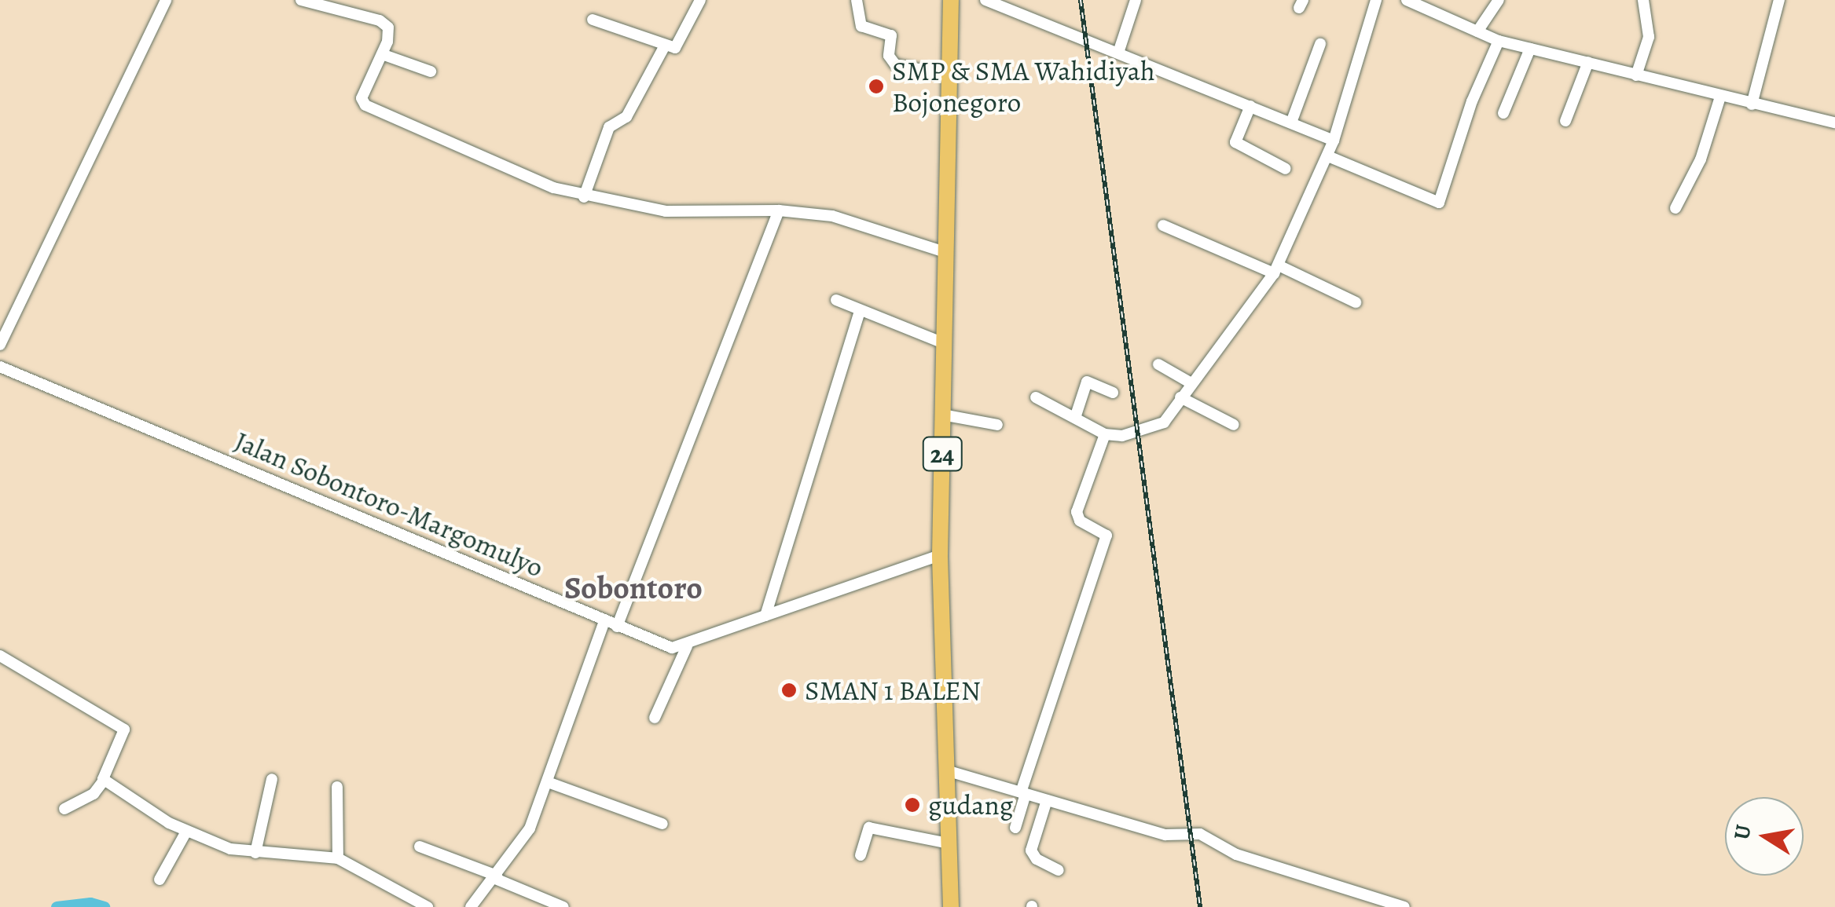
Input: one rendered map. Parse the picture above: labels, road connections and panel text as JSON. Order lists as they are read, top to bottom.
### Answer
{
  "streets": {
    "highway": ["24"],
    "street": ["Jalan Sobontoro-Margomulyo"]
  },
  "districts": ["Sobontoro"],
  "places": ["SMP & SMA Wahidiyah Bojonegoro", "SMAN 1 BALEN", "gudang"],
  "north": "left"
}
